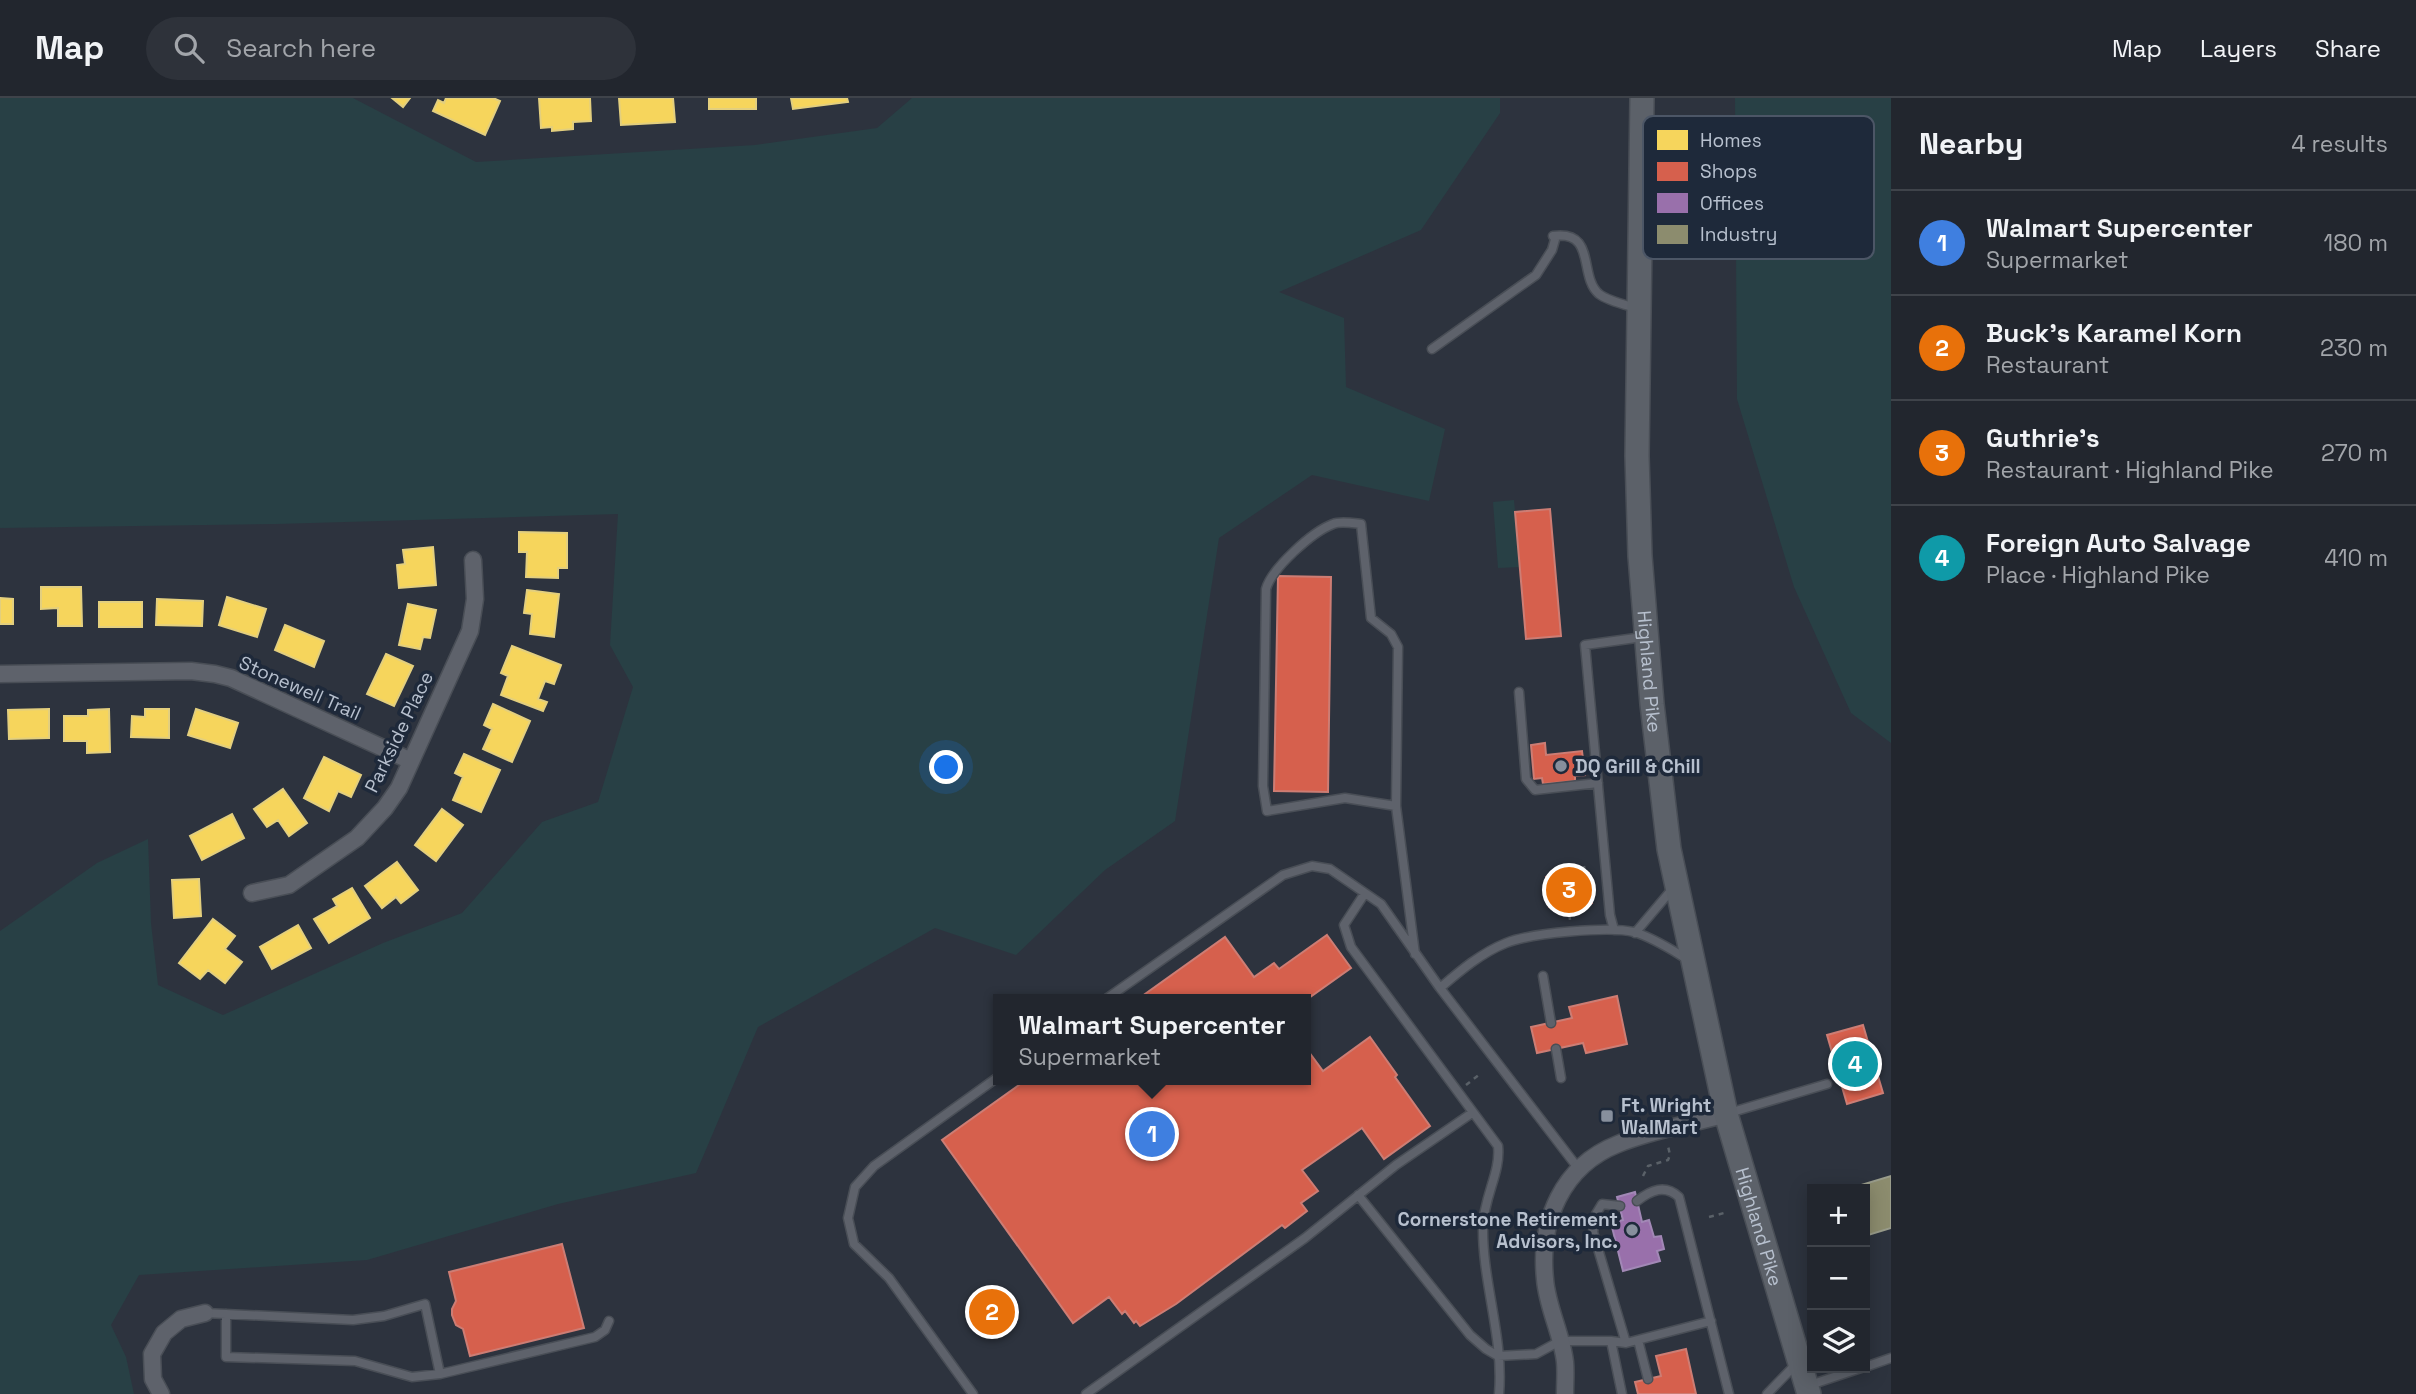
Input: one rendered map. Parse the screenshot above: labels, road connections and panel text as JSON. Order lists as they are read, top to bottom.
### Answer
{
  "streets": {
    "main road": ["Highland Pike"],
    "street": ["Stonewell Trail", "Parkside Place"]
  },
  "crossings": [
    ["Stonewell Trail", "Parkside Place"]
  ],
  "places": {
    "other": ["DQ Grill & Chill", "Cornerstone Retirement Advisors, Inc."],
    "transit": ["Ft. Wright WalMart"]
  },
  "legend": [
    "Homes",
    "Shops",
    "Offices",
    "Industry"
  ],
  "page": {
    "header": "Map",
    "search": "Search here",
    "nav": ["Map", "Layers", "Share"],
    "heading": ["Nearby", "4 results"],
    "list": [
      {
        "mark": "1",
        "name": "Walmart Supercenter",
        "note": "Supermarket",
        "value": "180 m"
      },
      {
        "mark": "2",
        "name": "Buck's Karamel Korn",
        "note": "Restaurant",
        "value": "230 m"
      },
      {
        "mark": "3",
        "name": "Guthrie's",
        "note": "Restaurant · Highland Pike",
        "value": "270 m"
      },
      {
        "mark": "4",
        "name": "Foreign Auto Salvage",
        "note": "Place · Highland Pike",
        "value": "410 m"
      }
    ],
    "pins": [
      "3",
      "4",
      "1",
      "2"
    ],
    "popup": ["Walmart Supercenter", "Supermarket"],
    "map_buttons": ["+", "−"]
  }
}
